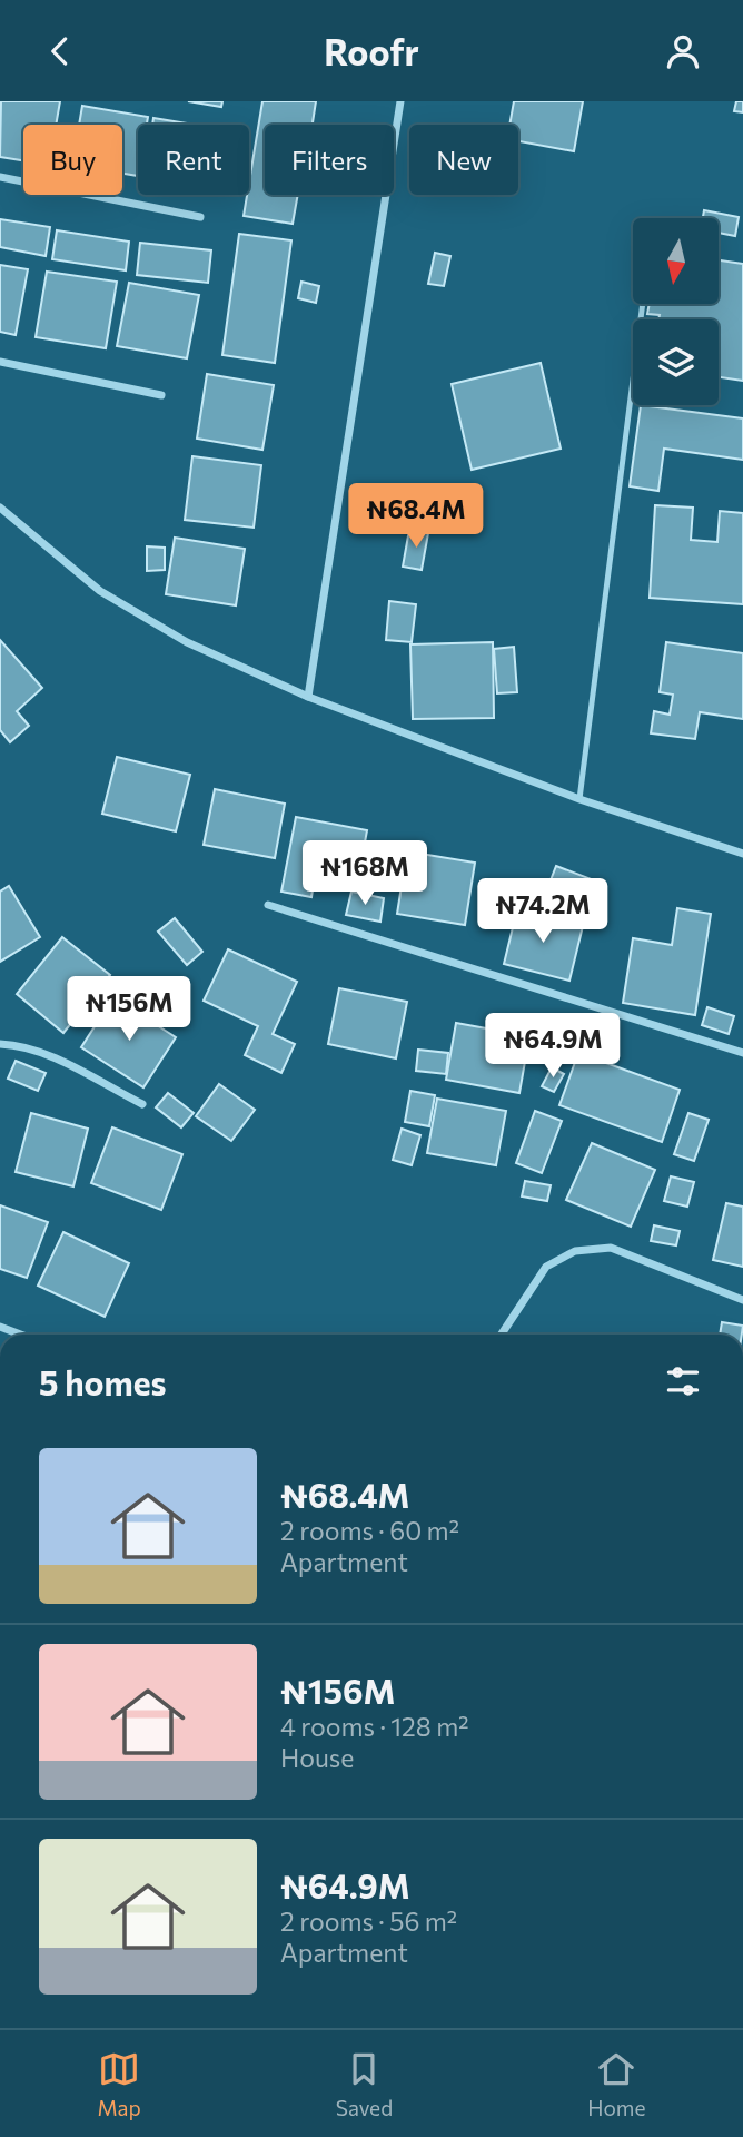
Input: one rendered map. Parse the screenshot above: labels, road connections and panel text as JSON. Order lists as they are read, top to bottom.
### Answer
{
  "north": "bottom",
  "page": {
    "header": "Roofr",
    "chip": [
      "Buy",
      "Rent",
      "Filters",
      "New"
    ],
    "price": [
      "₦68.4M",
      "₦168M",
      "₦74.2M",
      "₦156M",
      "₦64.9M"
    ],
    "heading": "5 homes",
    "list": [
      {
        "name": "₦68.4M",
        "note": "2 rooms · 60 m² · Apartment"
      },
      {
        "name": "₦156M",
        "note": "4 rooms · 128 m² · House"
      },
      {
        "name": "₦64.9M",
        "note": "2 rooms · 56 m² · Apartment"
      }
    ],
    "tabs": ["Map", "Saved", "Home"]
  }
}
